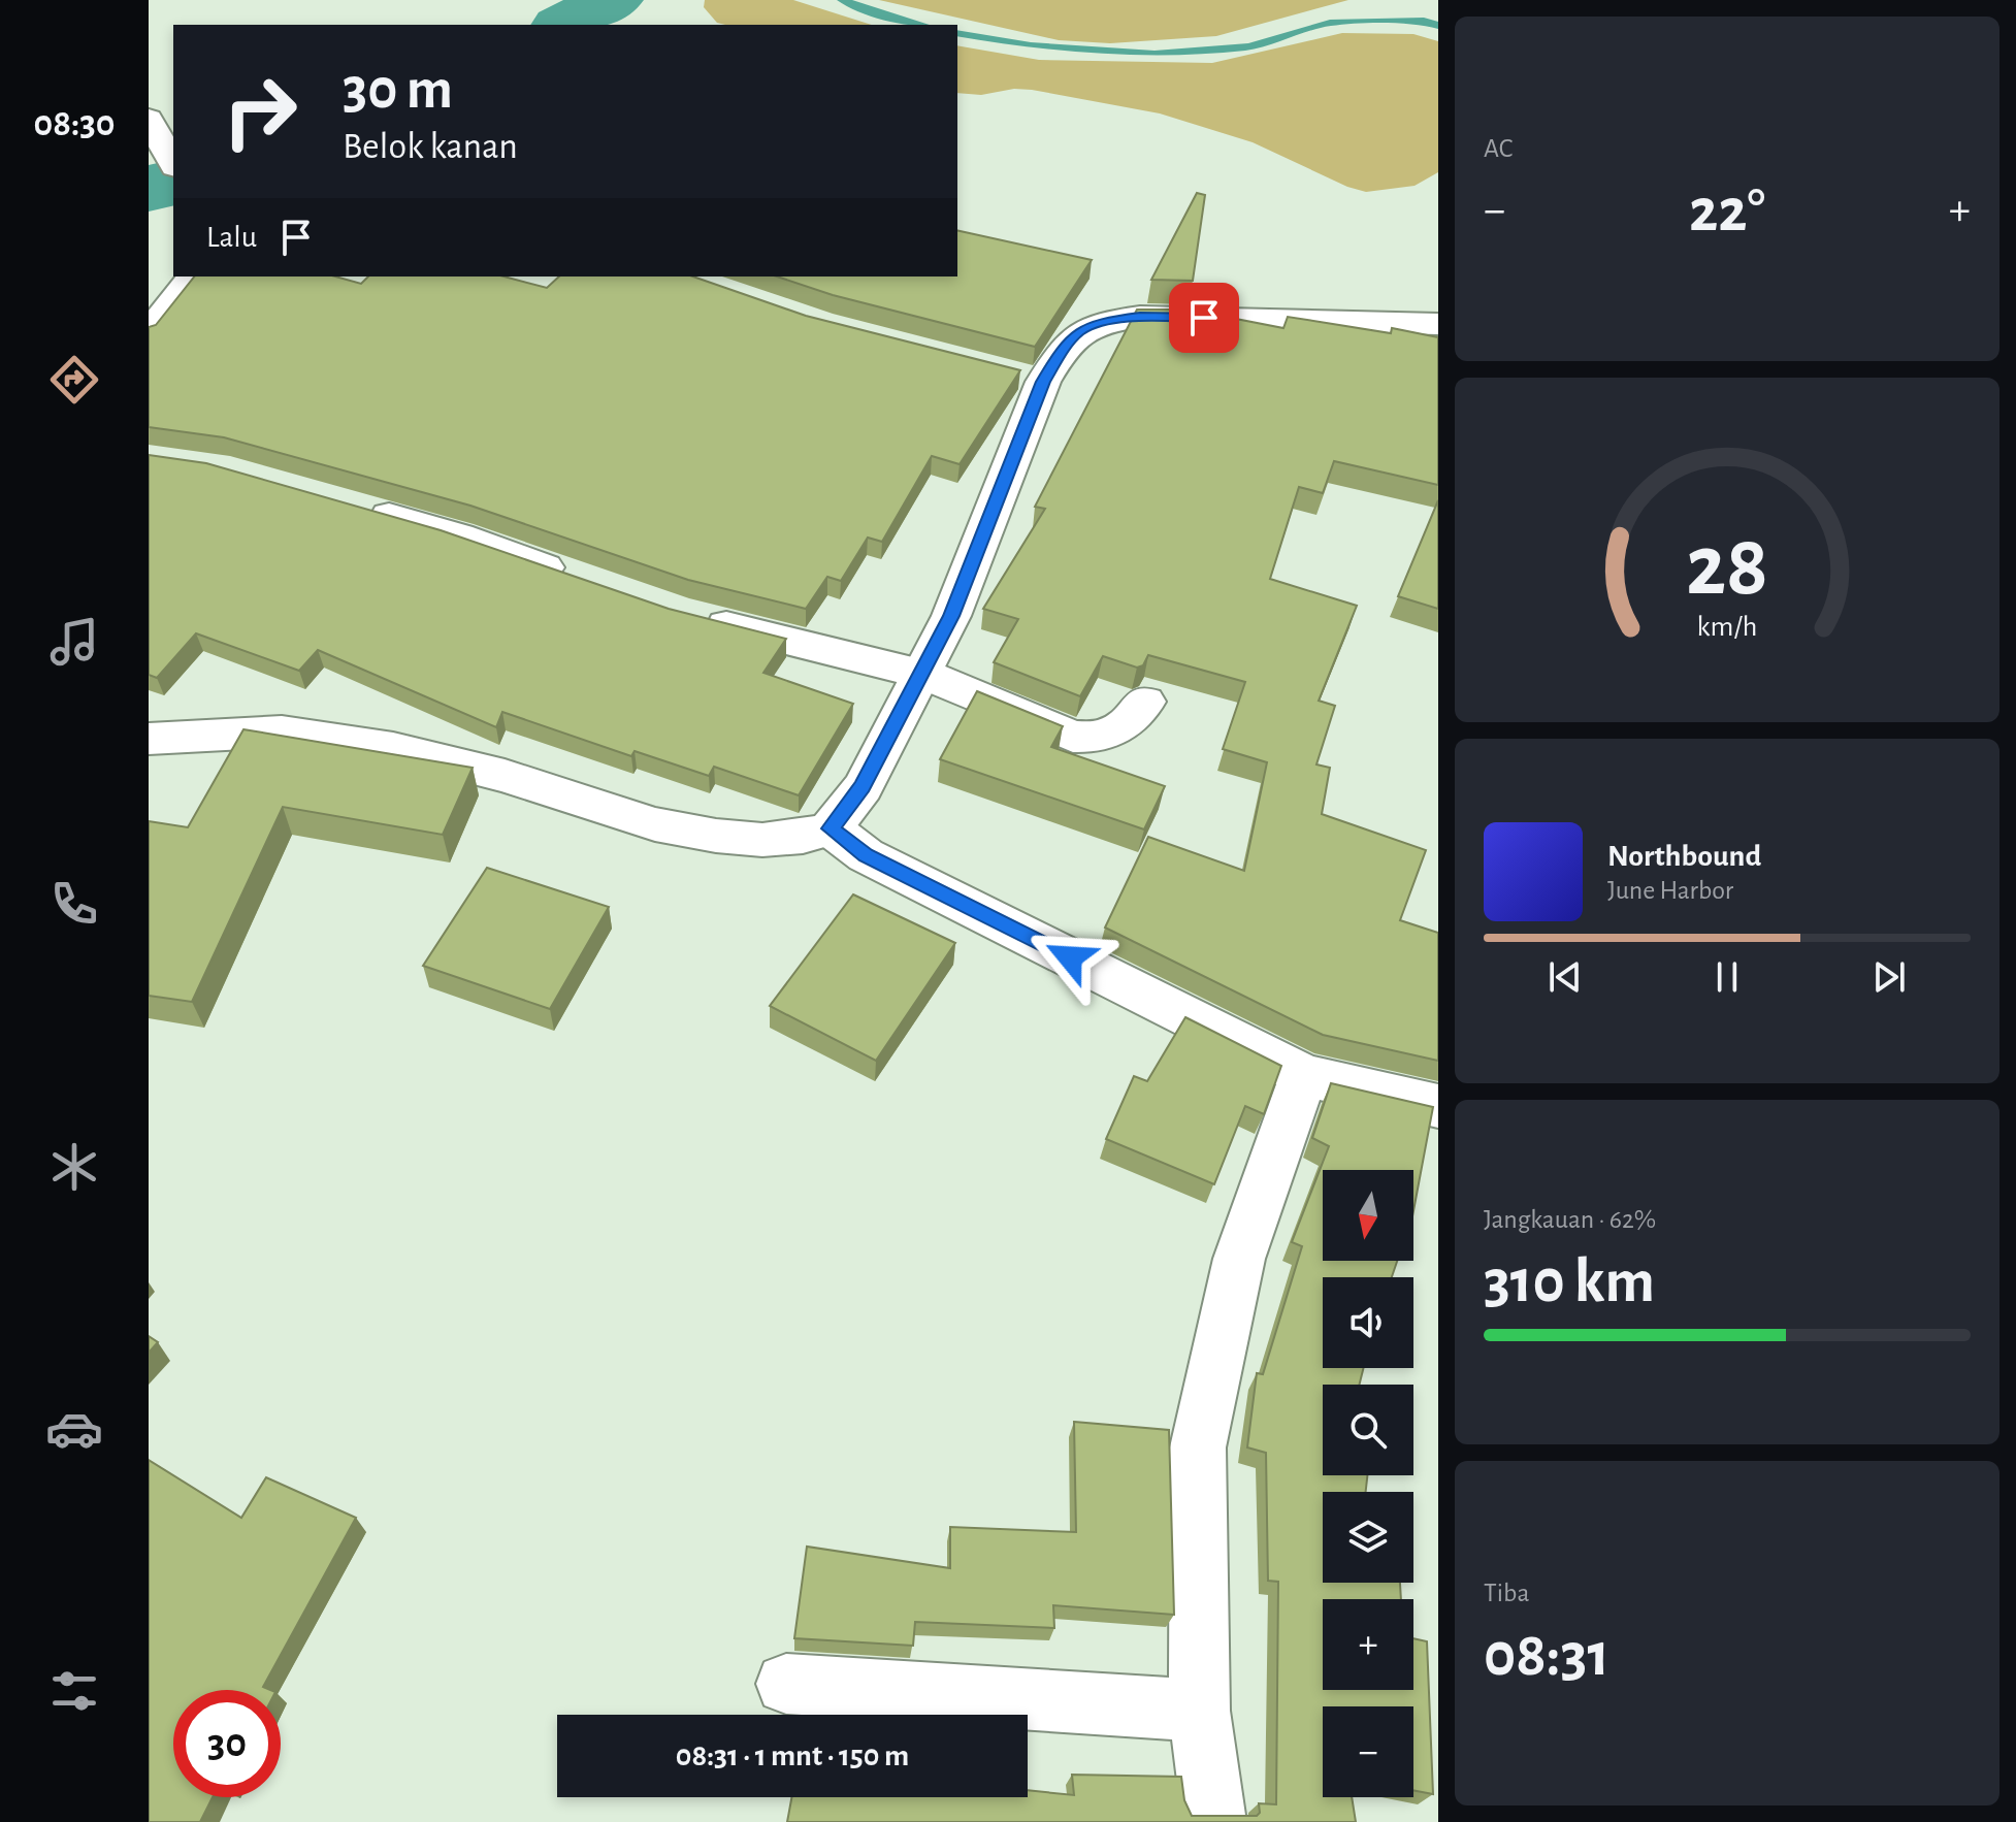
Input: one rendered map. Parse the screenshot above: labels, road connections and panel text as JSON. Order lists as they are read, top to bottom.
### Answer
{
  "north": "bottom",
  "page": {
    "tabs": "08:30",
    "tile": [
      "AC",
      ["Jangkauan · 62%", "310 km"],
      ["Tiba", "08:31"]
    ],
    "turn": ["30 m", "Belok kanan"],
    "heat": ["−", "22°", "+"],
    "then": "Lalu",
    "song": ["Northbound", "June Harbor"],
    "map_buttons": ["+", "−"],
    "limit": "30",
    "trip": "08:31 · 1 mnt · 150 m",
    "gauge": ["28", "km/h"]
  }
}
